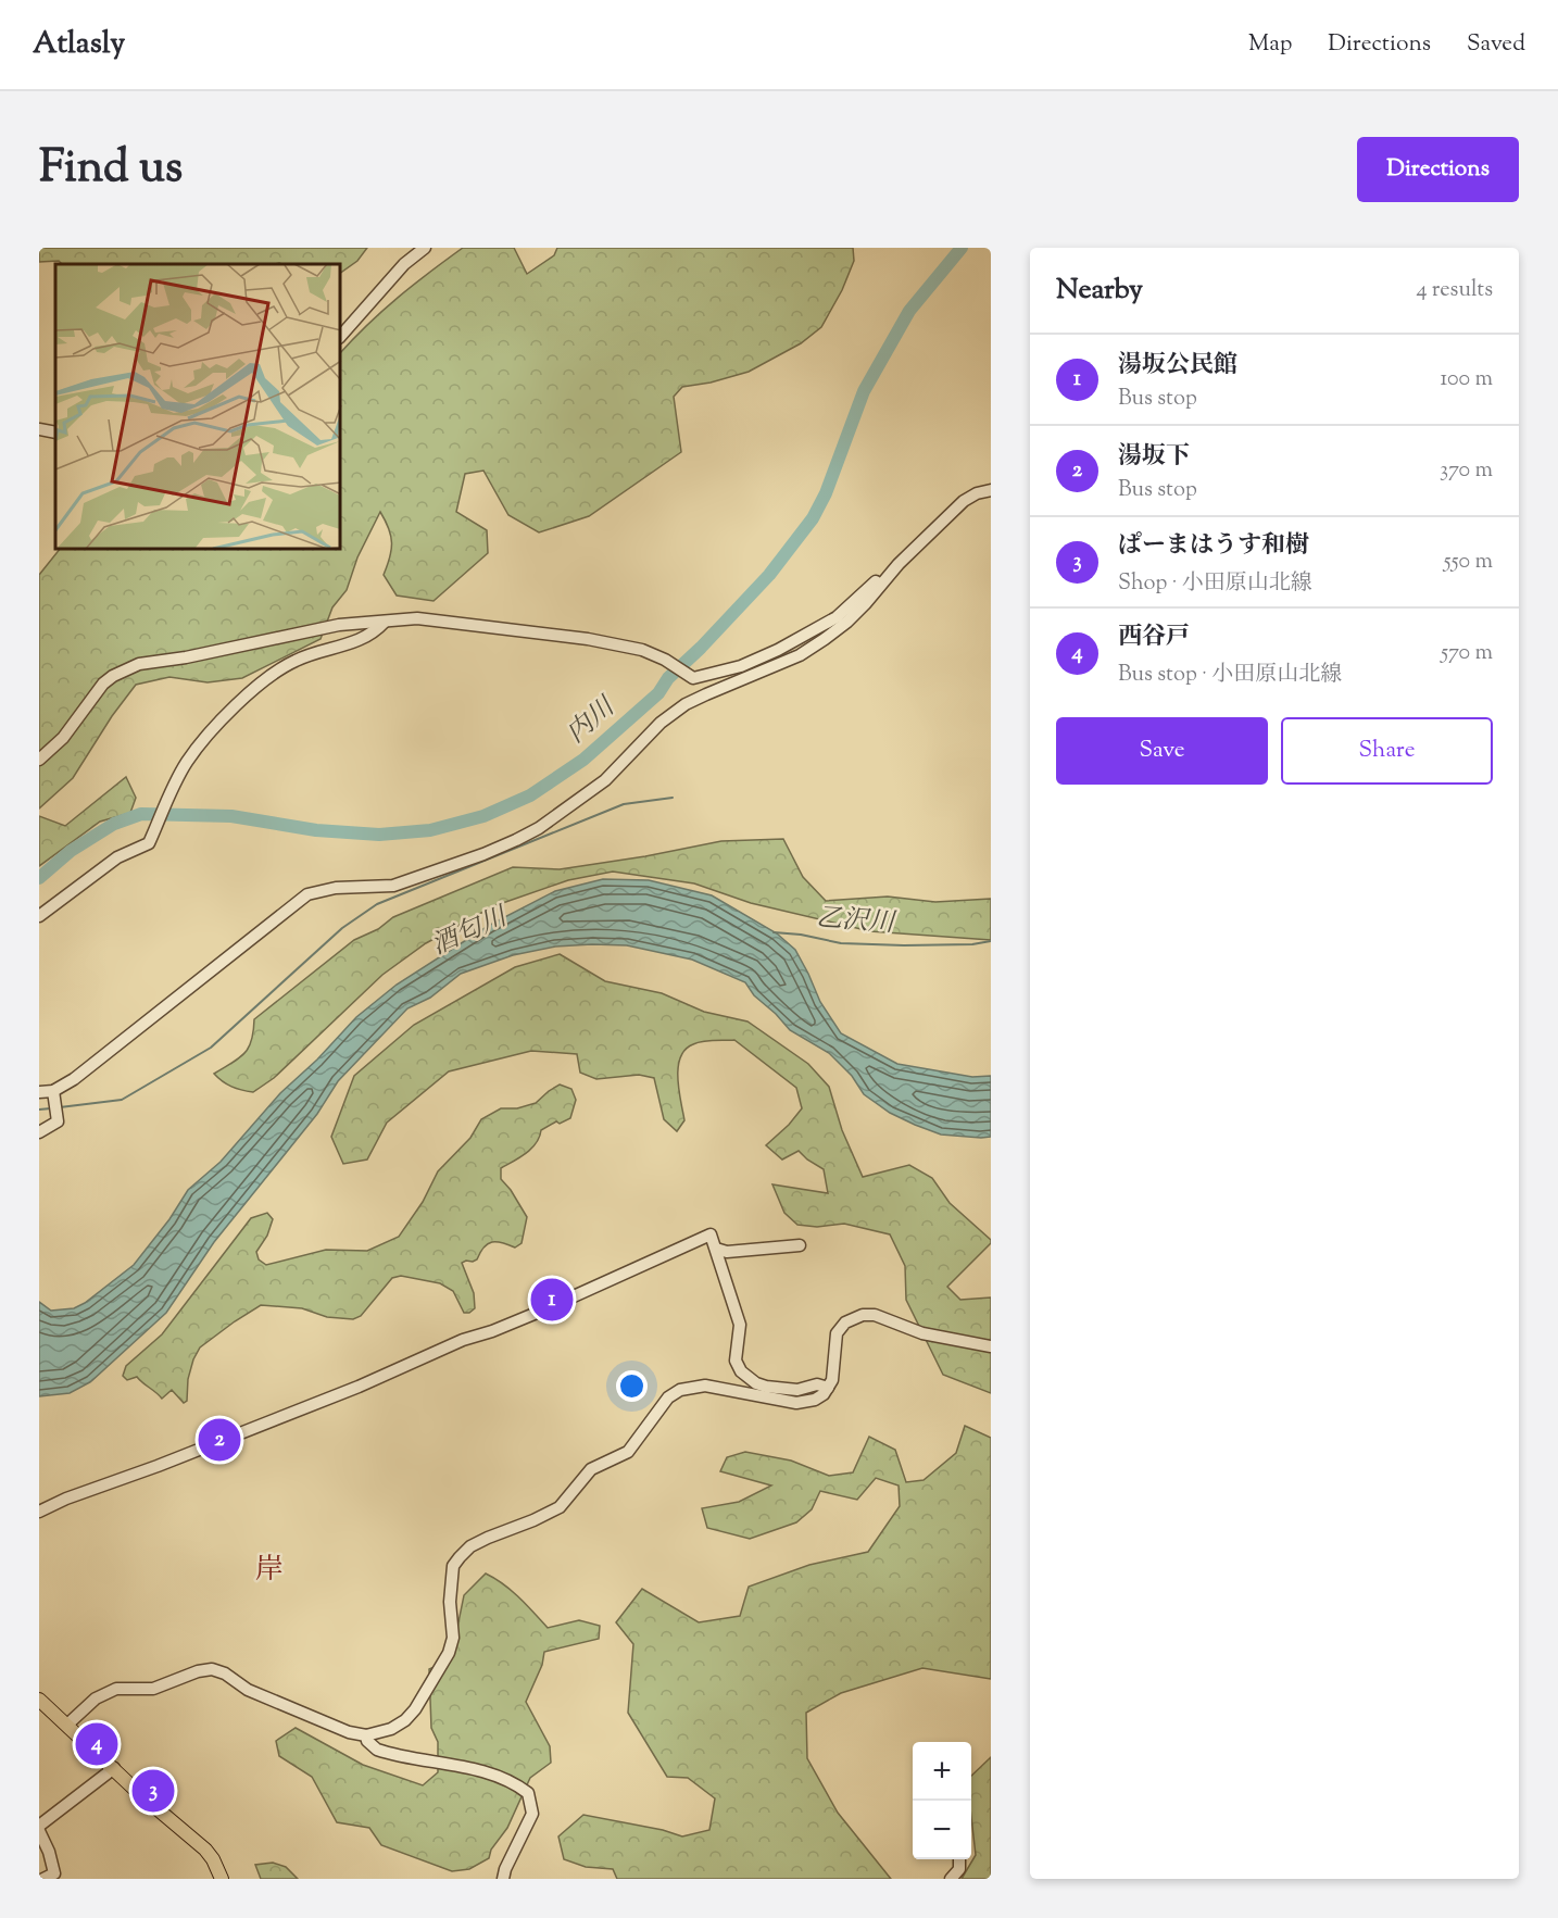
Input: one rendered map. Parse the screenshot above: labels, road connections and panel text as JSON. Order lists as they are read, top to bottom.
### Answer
{
  "districts": ["岸"],
  "water": ["内川", "乙沢川", "酒匂川"],
  "page": {
    "header": "Atlasly",
    "nav": ["Map", "Directions", "Saved"],
    "title": "Find us",
    "buttons": [
      "Directions",
      ["Save", "Share"]
    ],
    "heading": ["Nearby", "4 results"],
    "list": [
      {
        "mark": "1",
        "name": "湯坂公民館",
        "note": "Bus stop",
        "value": "100 m"
      },
      {
        "mark": "2",
        "name": "湯坂下",
        "note": "Bus stop",
        "value": "370 m"
      },
      {
        "mark": "3",
        "name": "ぱーまはうす和樹",
        "note": "Shop · 小田原山北線",
        "value": "550 m"
      },
      {
        "mark": "4",
        "name": "西谷戸",
        "note": "Bus stop · 小田原山北線",
        "value": "570 m"
      }
    ],
    "pins": [
      "1",
      "2",
      "4",
      "3"
    ],
    "map_buttons": ["+", "−"]
  }
}
